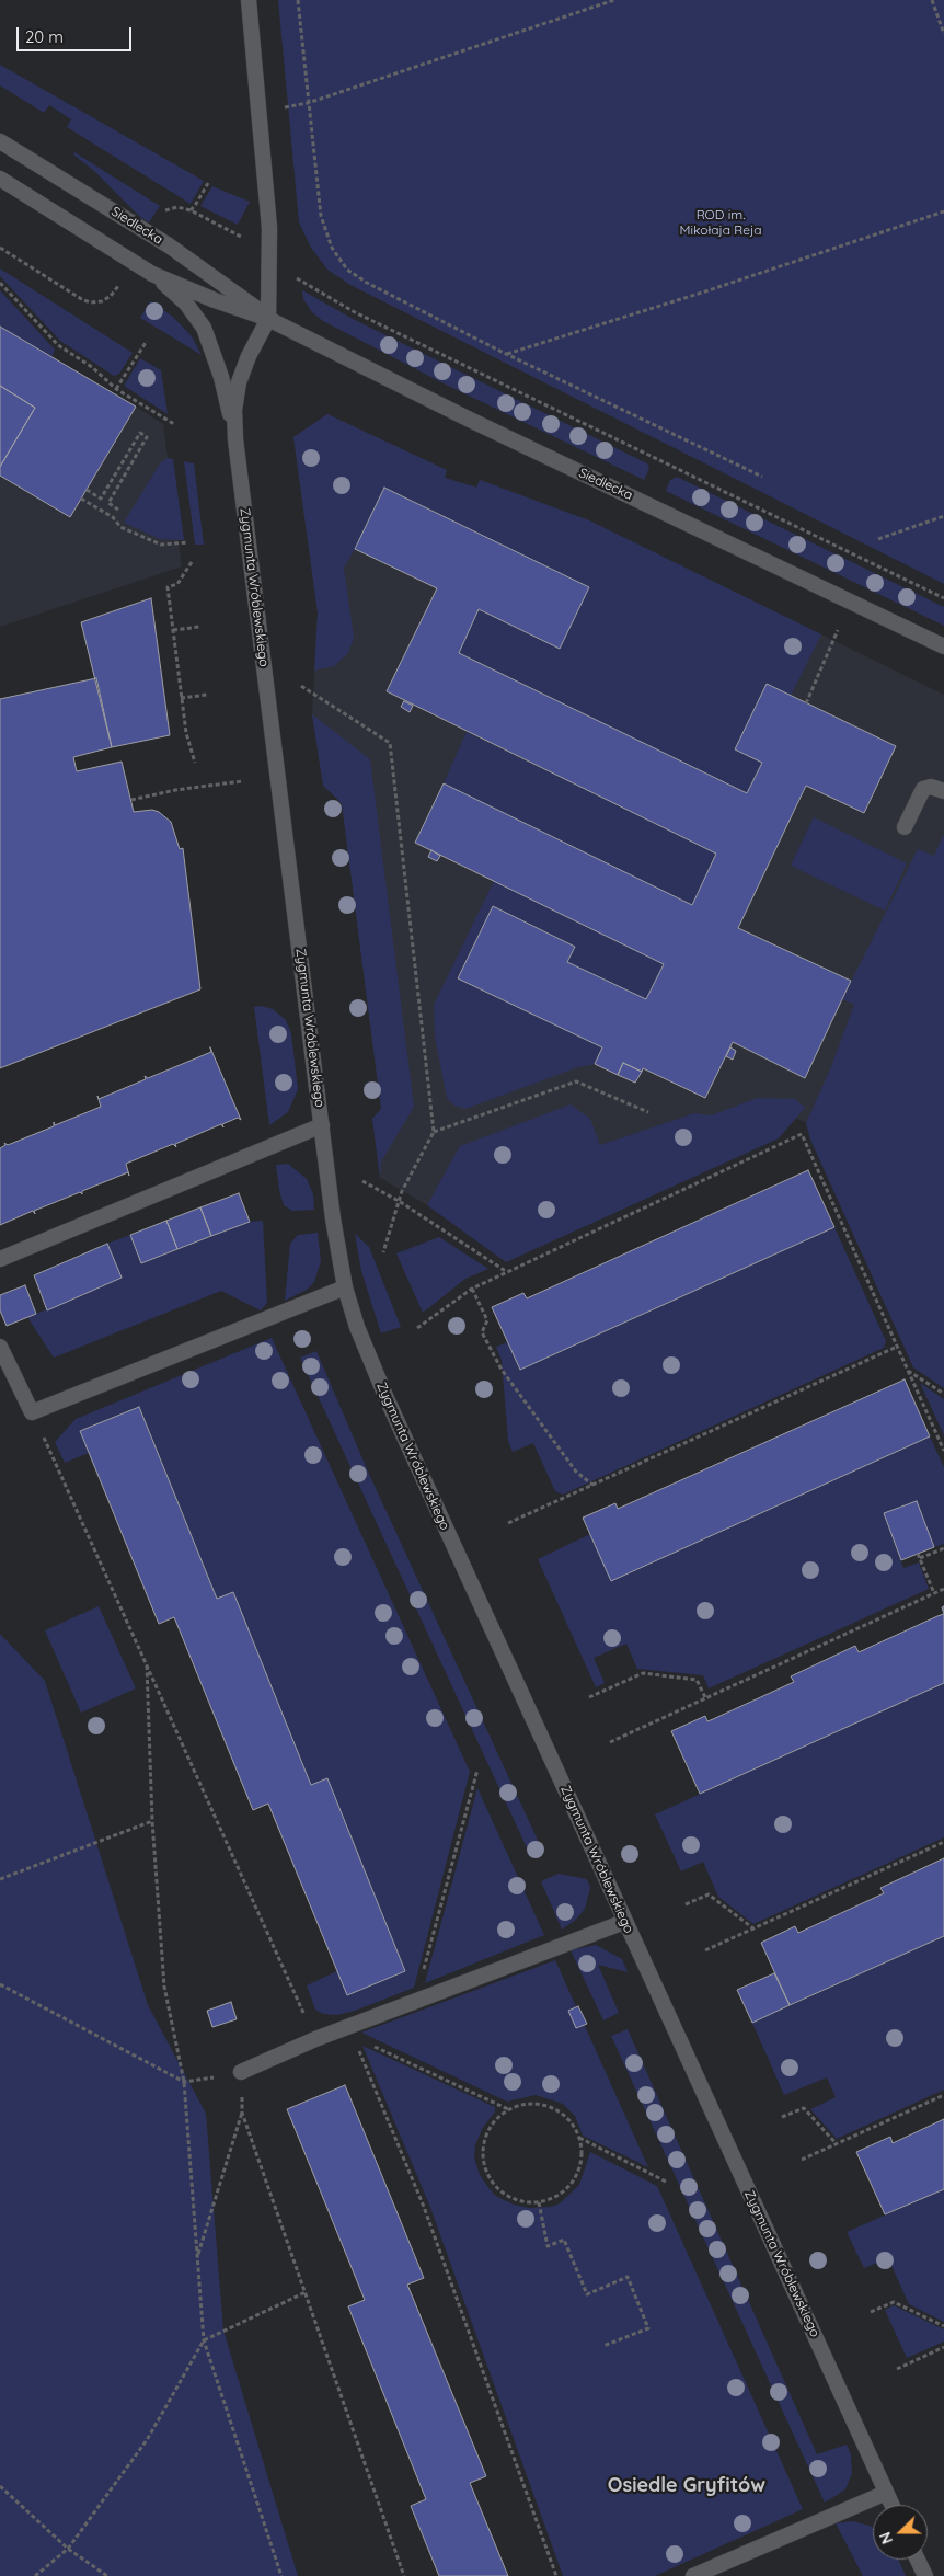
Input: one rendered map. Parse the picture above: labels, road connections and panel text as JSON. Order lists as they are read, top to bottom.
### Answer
{
  "streets": {
    "street": ["Siedlecka", "Zygmunta Wróblewskiego"]
  },
  "crossings": [
    ["Siedlecka", "Zygmunta Wróblewskiego"]
  ],
  "districts": ["Osiedle Gryfitów"],
  "parks": ["ROD im. Mikołaja Reja"],
  "scale_bar": "20 m",
  "north": "left"
}
